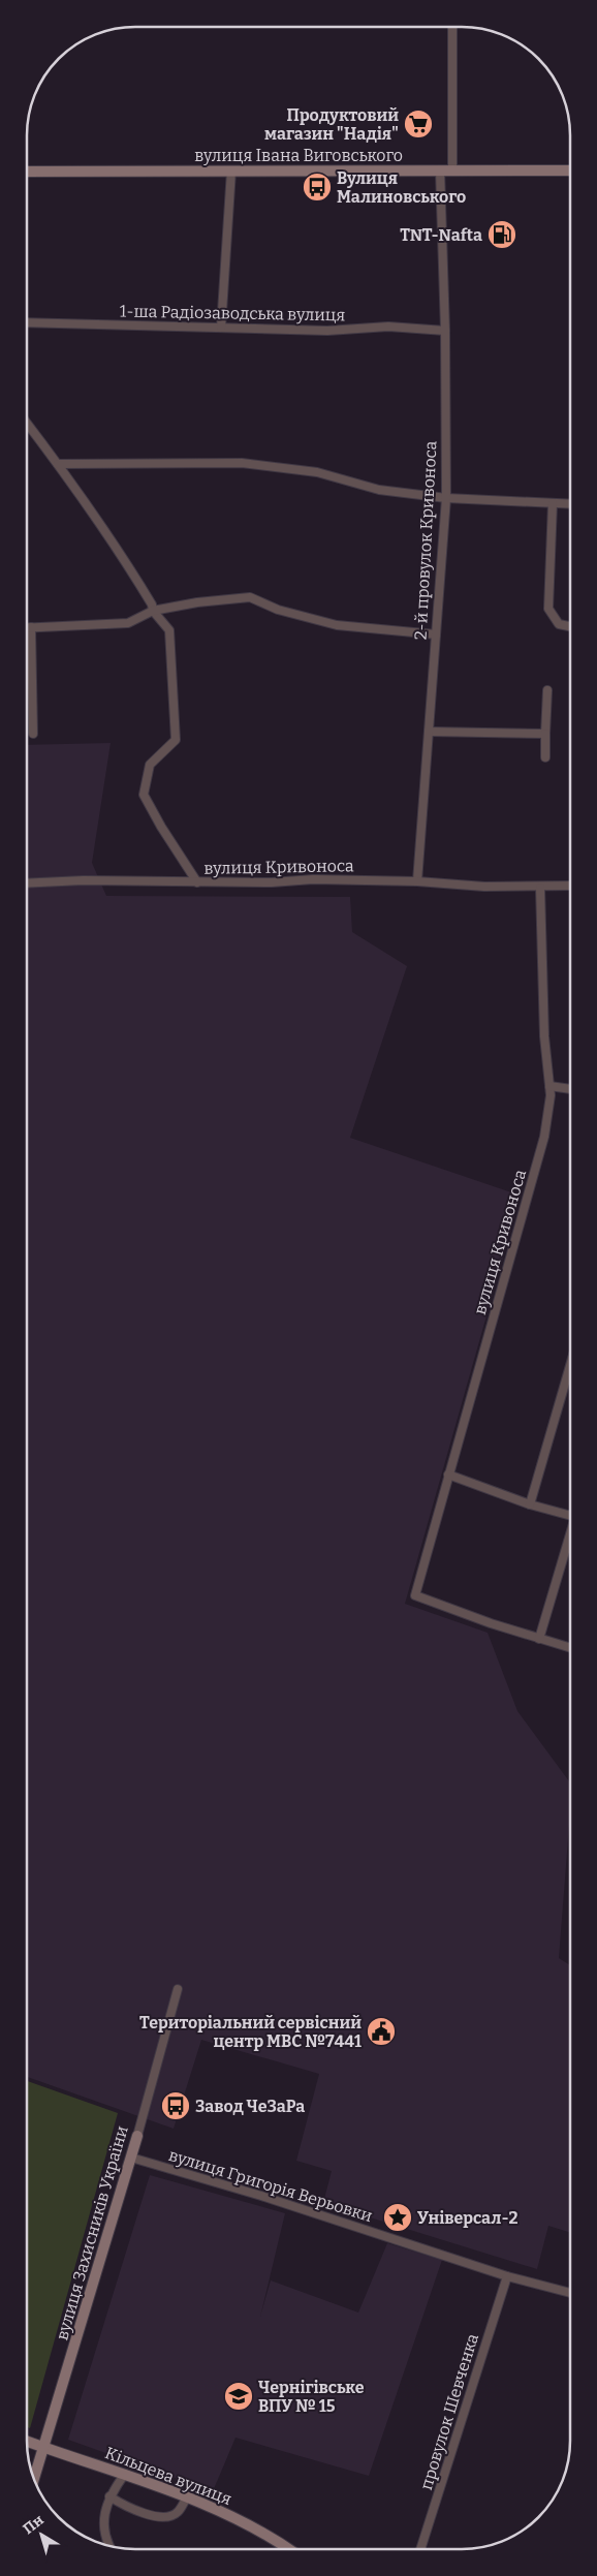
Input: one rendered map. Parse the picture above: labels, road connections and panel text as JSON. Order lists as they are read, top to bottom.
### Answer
{
  "streets": {
    "street": [
      "вулиця Івана Виговського",
      "1-ша Радіозаводська вулиця",
      "2-й провулок Кривоноса",
      "вулиця Кривоноса",
      "вулиця Григорія Верьовки",
      "вулиця Захисників України",
      "провулок Шевченка",
      "Кільцева вулиця"
    ]
  },
  "crossings": [
    ["вулиця Івана Виговського", "2-й провулок Кривоноса"],
    ["1-ша Радіозаводська вулиця", "2-й провулок Кривоноса"],
    ["2-й провулок Кривоноса", "вулиця Кривоноса"],
    ["вулиця Григорія Верьовки", "вулиця Захисників України"],
    ["вулиця Григорія Верьовки", "провулок Шевченка"],
    ["вулиця Захисників України", "Кільцева вулиця"]
  ],
  "places": {
    "supermarket": ["Продуктовий магазин \"Надія\""],
    "bus stop": ["Вулиця Малиновського", "Завод ЧеЗаРа"],
    "fuel station": ["TNT-Nafta"],
    "public building": ["Територіальний сервісний центр МВС №7441"],
    "place": ["Універсал-2"],
    "school or university": ["Чернігівське ВПУ № 15"]
  },
  "north": "top left"
}
